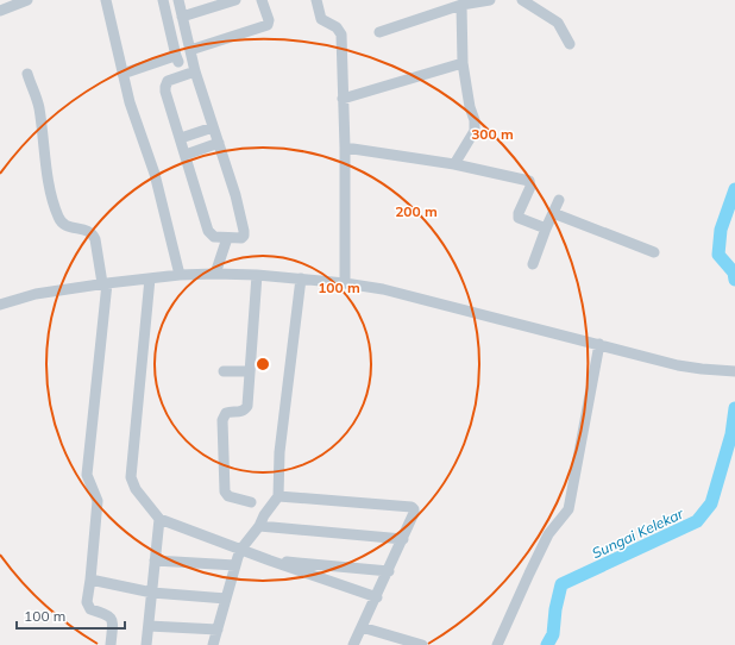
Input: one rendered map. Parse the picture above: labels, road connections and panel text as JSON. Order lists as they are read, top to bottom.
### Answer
{
  "water": ["Sungai Kelekar"],
  "scale_bar": "100 m",
  "rings": ["300 m", "200 m", "100 m"]
}
